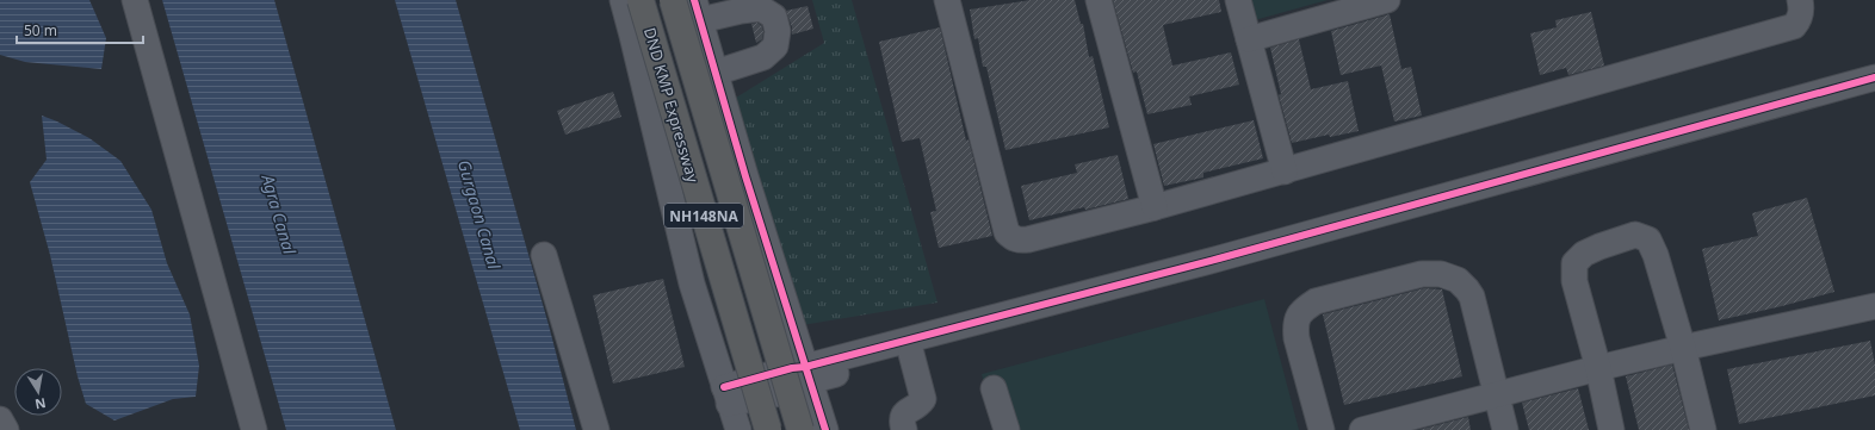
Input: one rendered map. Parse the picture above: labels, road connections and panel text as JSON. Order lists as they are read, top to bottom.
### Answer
{
  "streets": {
    "highway": ["DND KMP Expressway", "NH148NA"]
  },
  "water": ["Agra Canal", "Gurgaon Canal"],
  "scale_bar": "50 m",
  "north": "bottom"
}
